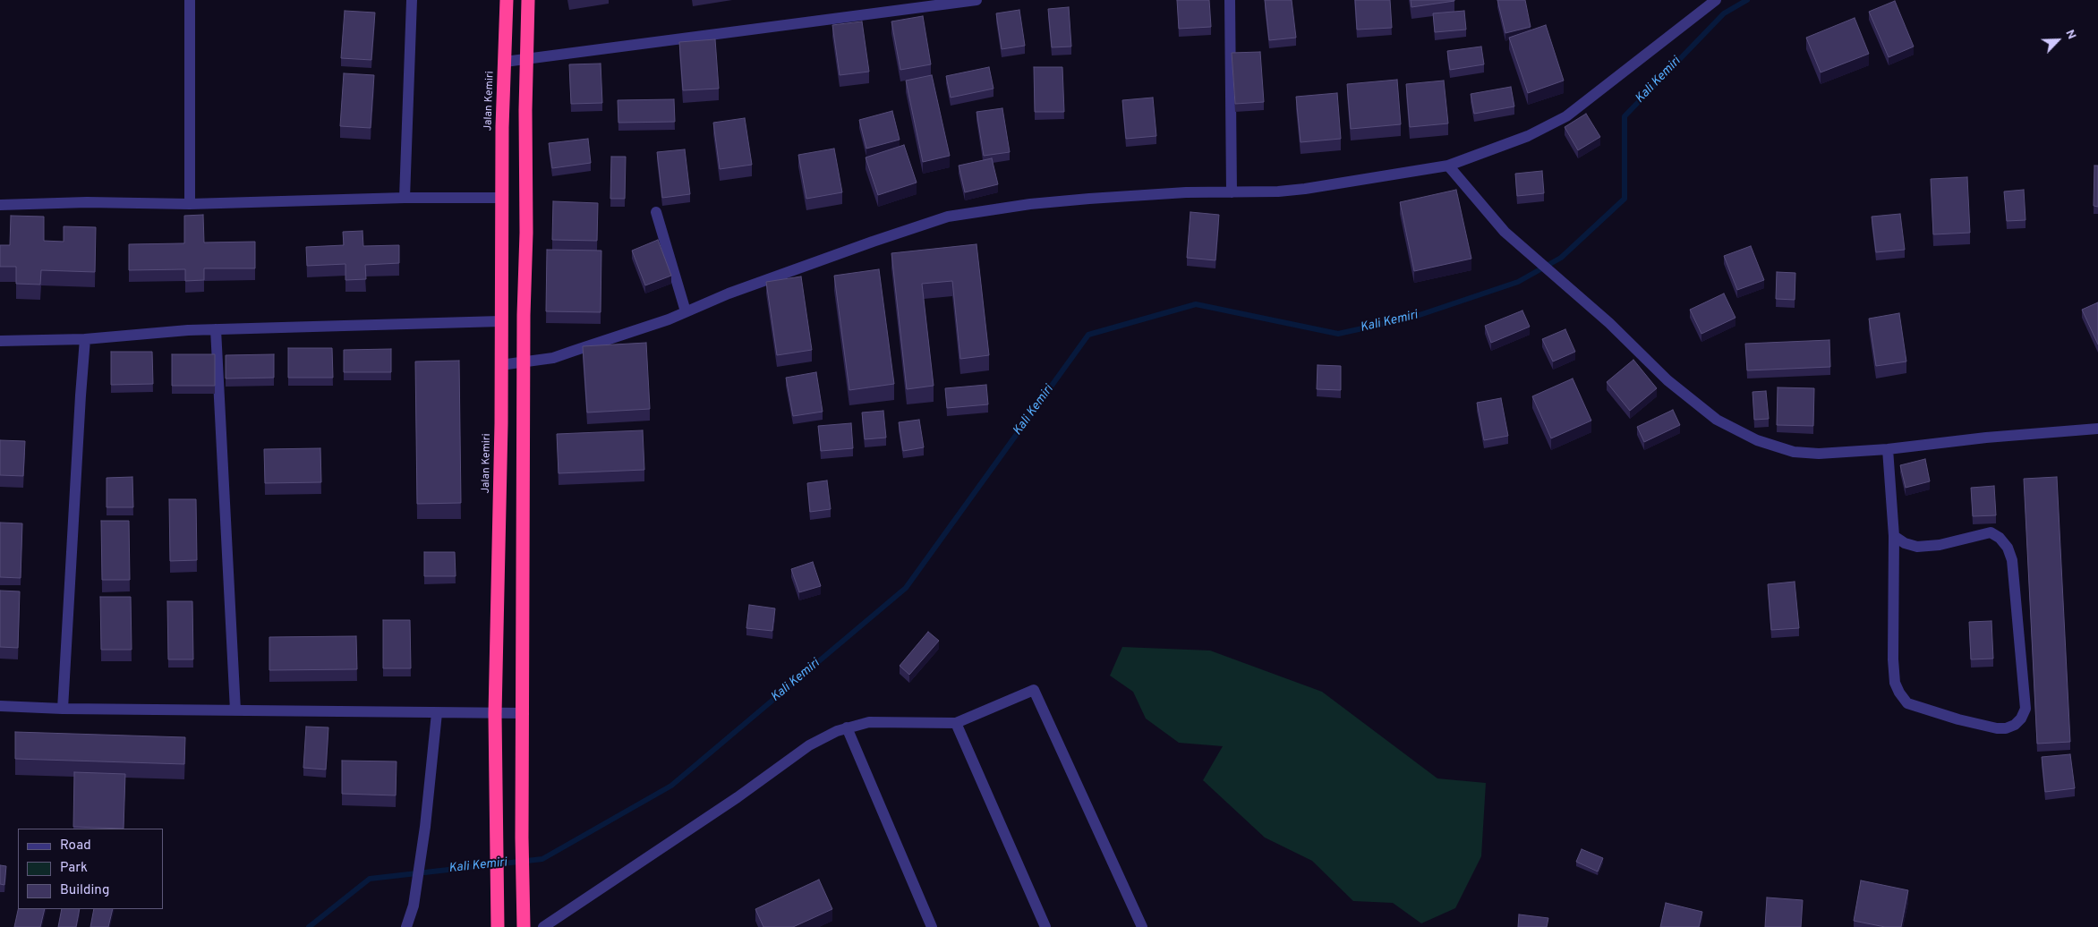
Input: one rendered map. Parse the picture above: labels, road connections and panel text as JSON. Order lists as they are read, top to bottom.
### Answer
{
  "streets": {
    "highway": ["Jalan Kemiri"]
  },
  "water": ["Kali Kemiri"],
  "legend": ["Road", "Park", "Building"],
  "north": "top right"
}
